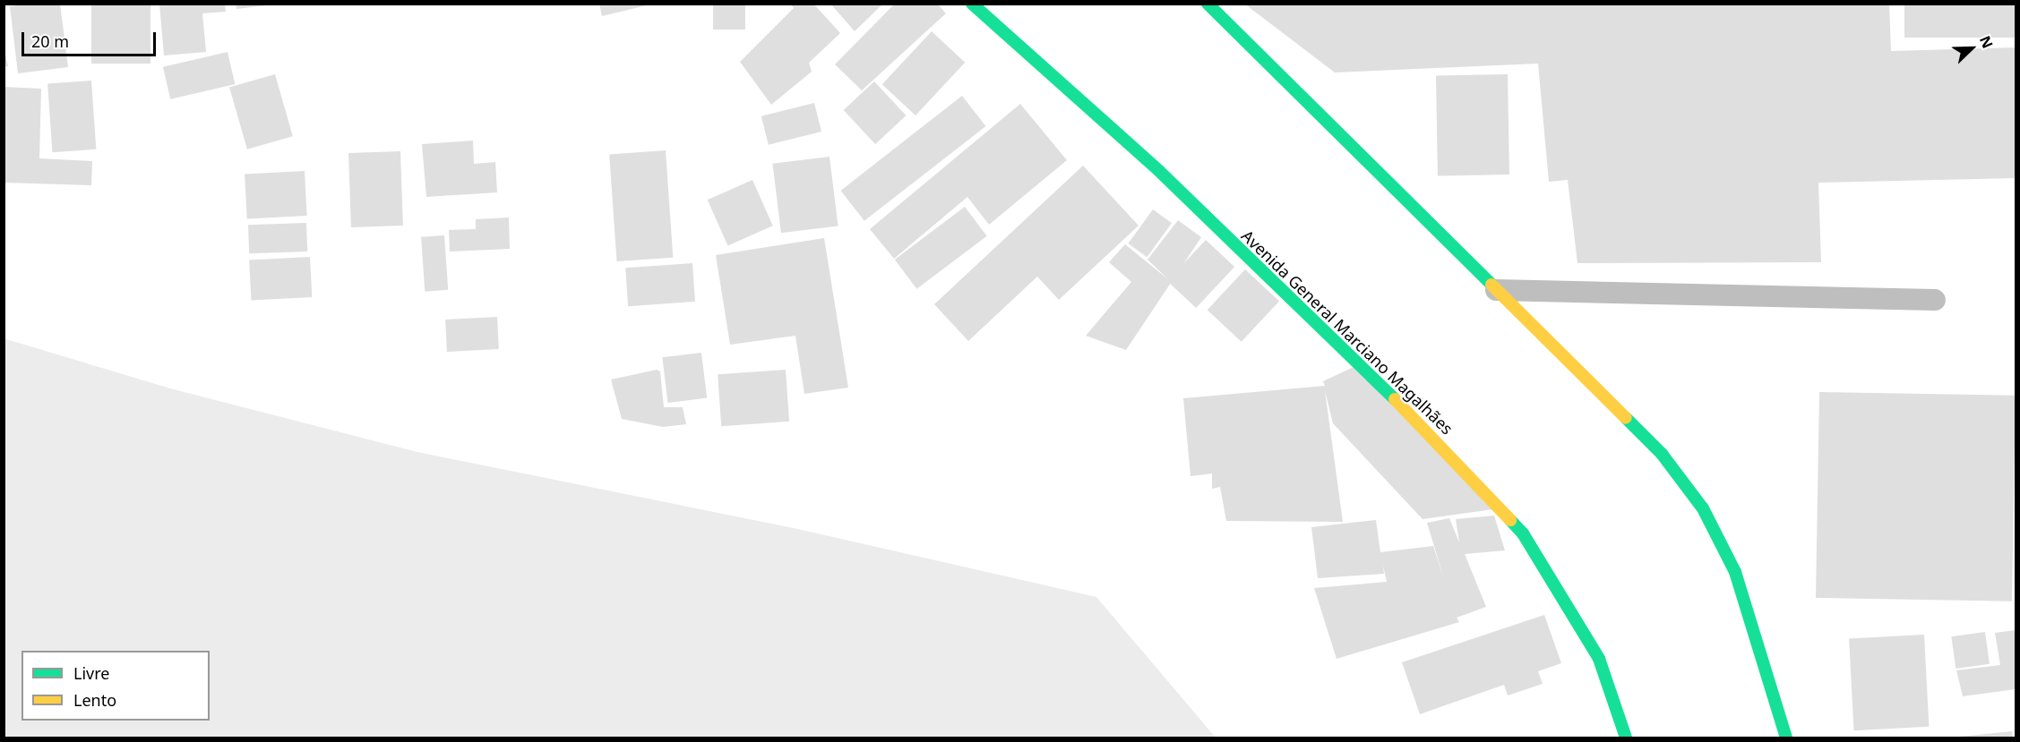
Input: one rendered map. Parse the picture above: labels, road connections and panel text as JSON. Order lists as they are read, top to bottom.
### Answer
{
  "streets": {
    "street": ["Avenida General Marciano Magalhães"]
  },
  "legend": ["Livre", "Lento"],
  "scale_bar": "20 m",
  "north": "top right"
}
